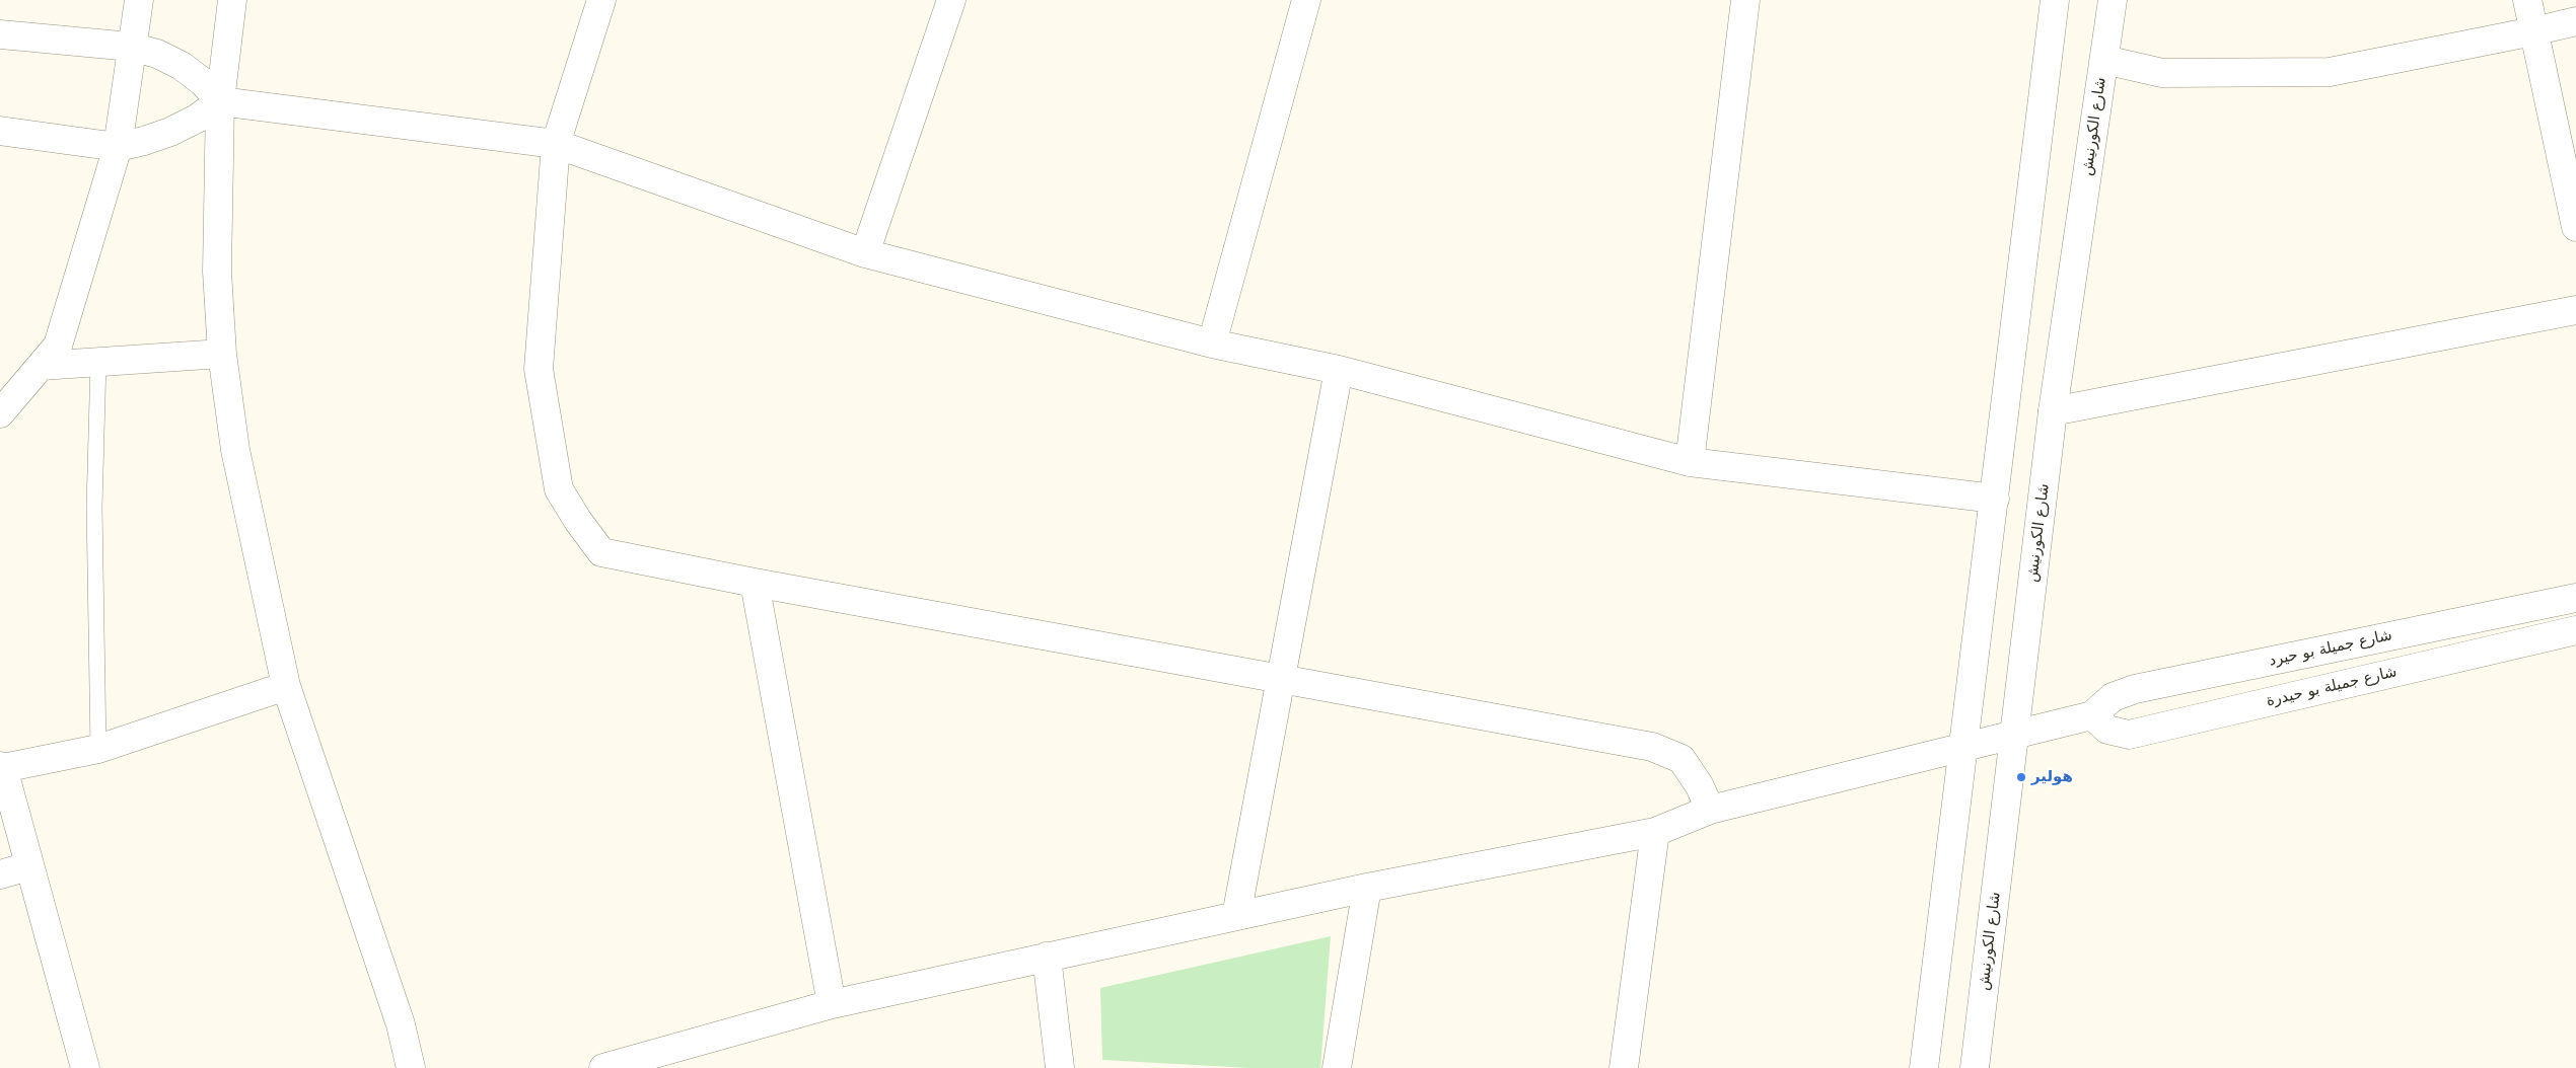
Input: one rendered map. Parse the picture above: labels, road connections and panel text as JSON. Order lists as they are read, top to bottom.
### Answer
{
  "streets": {
    "street": ["شارع الكورنيش", "شارع جميلة بو حيرد", "شارع جميلة بو حيدرة"]
  },
  "crossings": [
    ["شارع جميلة بو حيرد", "شارع جميلة بو حيدرة"]
  ],
  "places": ["هولير"]
}
